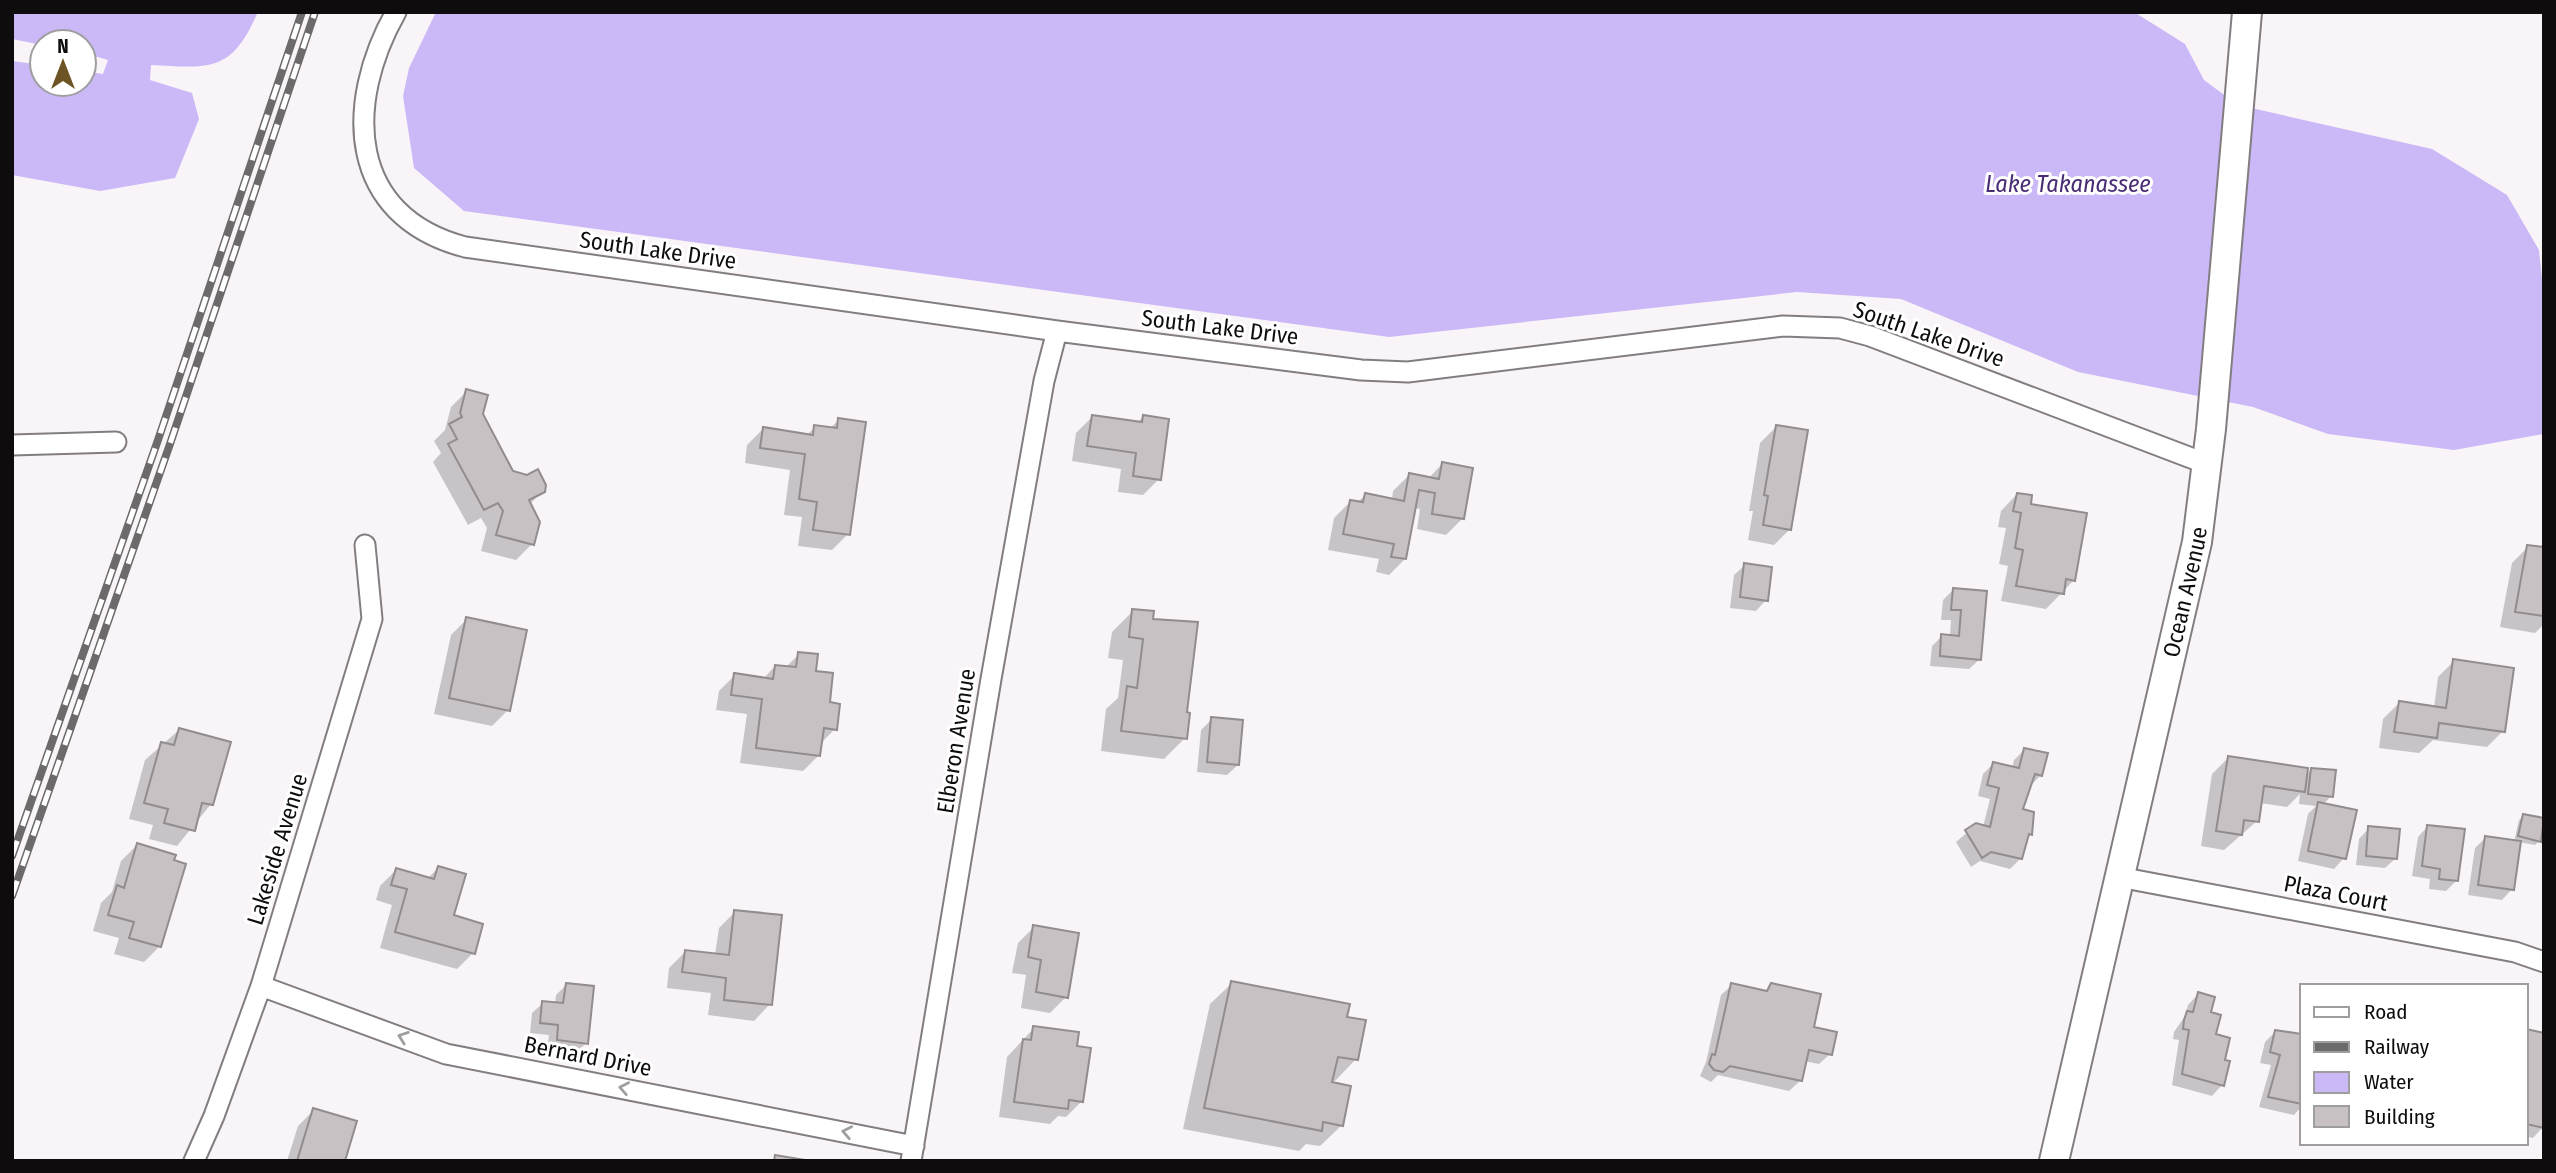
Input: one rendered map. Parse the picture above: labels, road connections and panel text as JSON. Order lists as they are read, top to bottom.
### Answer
{
  "streets": {
    "street": [
      "South Lake Drive",
      "Ocean Avenue",
      "Elberon Avenue",
      "Lakeside Avenue",
      "Plaza Court",
      "Bernard Drive"
    ]
  },
  "crossings": [
    ["South Lake Drive", "Ocean Avenue"],
    ["South Lake Drive", "Elberon Avenue"],
    ["Ocean Avenue", "Plaza Court"],
    ["Elberon Avenue", "Bernard Drive"],
    ["Lakeside Avenue", "Bernard Drive"]
  ],
  "one_way": ["Bernard Drive"],
  "water": ["Lake Takanassee"],
  "legend": [
    "Road",
    "Railway",
    "Water",
    "Building"
  ],
  "north": "top"
}
